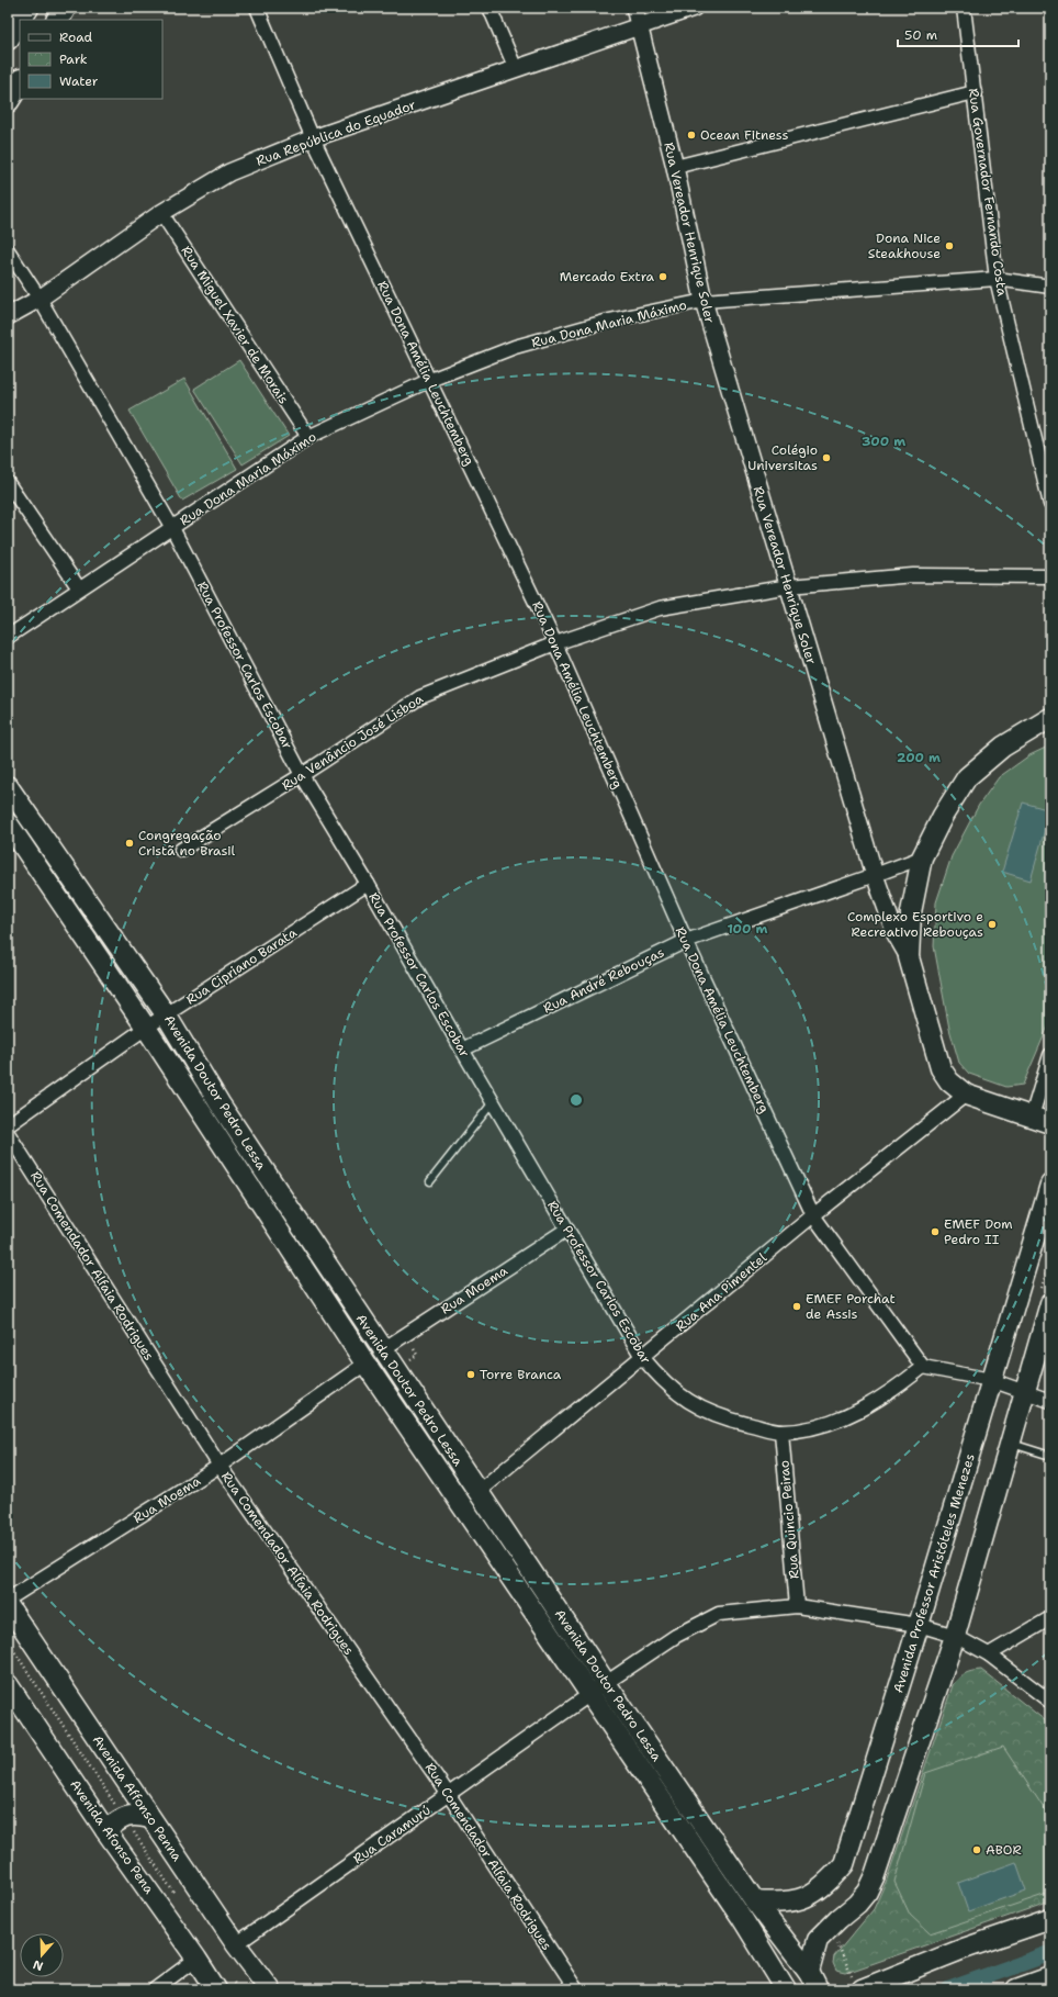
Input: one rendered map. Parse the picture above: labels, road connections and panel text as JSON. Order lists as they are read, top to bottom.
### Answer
{
  "streets": {
    "main road": [
      "Avenida Doutor Pedro Lessa",
      "Avenida Professor Aristóteles Menezes",
      "Avenida Affonso Penna",
      "Avenida Afonso Pena"
    ],
    "street": [
      "Rua República do Equador",
      "Rua Governador Fernando Costa",
      "Rua Vereador Henrique Soler",
      "Rua Dona Maria Máximo",
      "Rua Miguel Xavier de Morais",
      "Rua Dona Amélia Leuchtemberg",
      "Rua Professor Carlos Escobar",
      "Rua Venâncio José Lisboa",
      "Rua Cipriano Barata",
      "Rua André Rebouças",
      "Rua Comendador Alfaia Rodrigues",
      "Rua Moema",
      "Rua Ana Pimentel",
      "Rua Quincio Peirao",
      "Rua Caramurú"
    ]
  },
  "crossings": [
    ["Rua República do Equador", "Rua Vereador Henrique Soler"],
    ["Rua República do Equador", "Rua Miguel Xavier de Morais"],
    ["Rua República do Equador", "Rua Dona Amélia Leuchtemberg"],
    ["Rua República do Equador", "Rua Professor Carlos Escobar"],
    ["Rua Governador Fernando Costa", "Rua Dona Maria Máximo"],
    ["Rua Vereador Henrique Soler", "Rua Dona Maria Máximo"],
    ["Rua Vereador Henrique Soler", "Rua Venâncio José Lisboa"],
    ["Rua Vereador Henrique Soler", "Rua André Rebouças"],
    ["Rua Dona Maria Máximo", "Rua Miguel Xavier de Morais"],
    ["Rua Dona Maria Máximo", "Rua Dona Amélia Leuchtemberg"],
    ["Rua Dona Maria Máximo", "Rua Professor Carlos Escobar"],
    ["Rua Dona Amélia Leuchtemberg", "Rua Professor Carlos Escobar"],
    ["Rua Dona Amélia Leuchtemberg", "Rua Venâncio José Lisboa"],
    ["Rua Dona Amélia Leuchtemberg", "Rua André Rebouças"],
    ["Rua Dona Amélia Leuchtemberg", "Rua Ana Pimentel"],
    ["Rua Professor Carlos Escobar", "Rua Venâncio José Lisboa"],
    ["Rua Professor Carlos Escobar", "Rua Cipriano Barata"],
    ["Rua Professor Carlos Escobar", "Rua André Rebouças"],
    ["Rua Professor Carlos Escobar", "Rua Moema"],
    ["Rua Professor Carlos Escobar", "Rua Ana Pimentel"],
    ["Rua Professor Carlos Escobar", "Rua Quincio Peirao"],
    ["Rua Cipriano Barata", "Avenida Doutor Pedro Lessa"],
    ["Avenida Doutor Pedro Lessa", "Rua Moema"],
    ["Avenida Doutor Pedro Lessa", "Rua Ana Pimentel"],
    ["Avenida Doutor Pedro Lessa", "Avenida Professor Aristóteles Menezes"],
    ["Avenida Doutor Pedro Lessa", "Rua Caramurú"],
    ["Rua Comendador Alfaia Rodrigues", "Rua Moema"],
    ["Rua Comendador Alfaia Rodrigues", "Rua Caramurú"],
    ["Rua Quincio Peirao", "Rua Caramurú"],
    ["Avenida Professor Aristóteles Menezes", "Rua Caramurú"],
    ["Avenida Affonso Penna", "Rua Caramurú"]
  ],
  "places": [
    "Ocean Fitness",
    "Dona Nice Steakhouse",
    "Mercado Extra",
    "Colégio Universitas",
    "Congregação Cristã no Brasil",
    "Complexo Esportivo e Recreativo Rebouças",
    "EMEF Dom Pedro II",
    "EMEF Porchat de Assis",
    "Torre Branca",
    "ABOR"
  ],
  "legend": ["Road", "Park", "Water"],
  "scale_bar": "50 m",
  "north": "bottom",
  "rings": ["300 m", "200 m", "100 m"]
}
